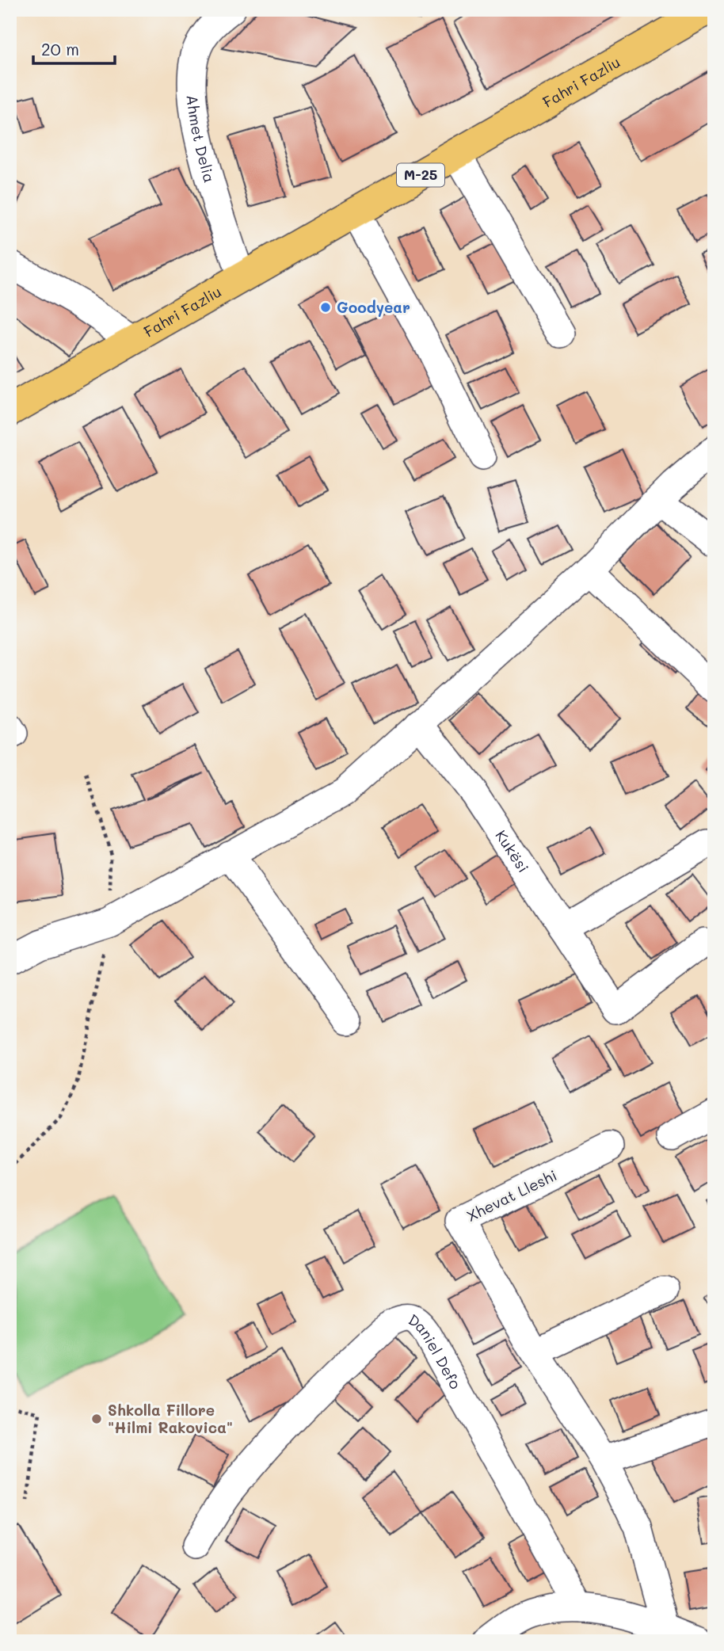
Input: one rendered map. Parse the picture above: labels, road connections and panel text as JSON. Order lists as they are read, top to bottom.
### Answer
{
  "streets": {
    "main road": ["Fahri Fazliu", "M-25"],
    "street": [
      "Ahmet Delia",
      "Kukësi",
      "Xhevat Lleshi",
      "Daniel Defo"
    ]
  },
  "crossings": [
    ["Fahri Fazliu", "Ahmet Delia"]
  ],
  "places": ["Goodyear", "Shkolla Fillore \"Hilmi Rakovica\""],
  "scale_bar": "20 m"
}
